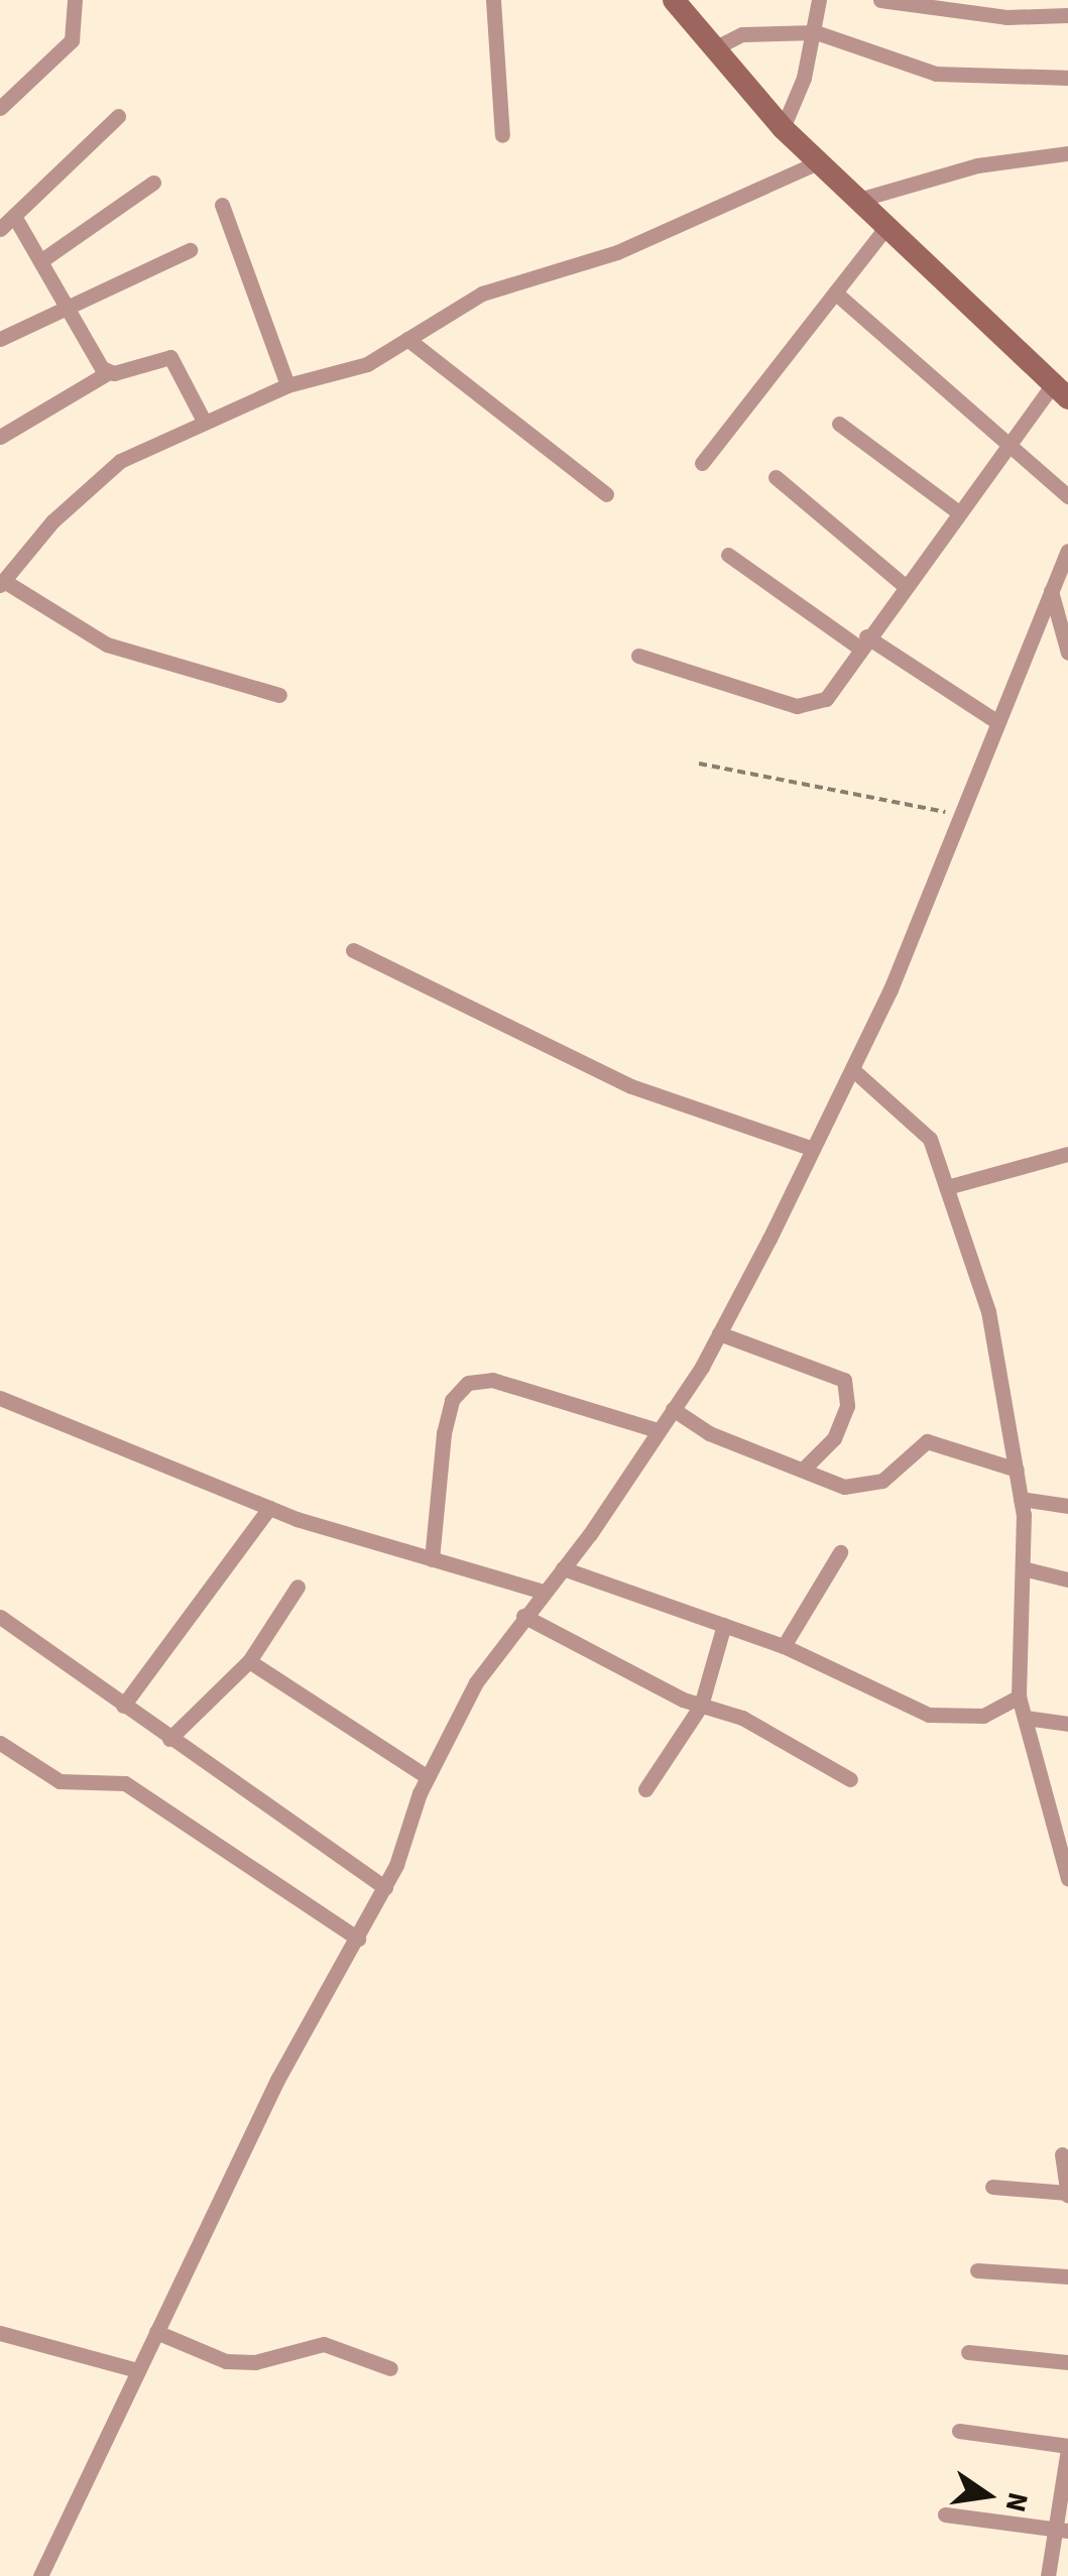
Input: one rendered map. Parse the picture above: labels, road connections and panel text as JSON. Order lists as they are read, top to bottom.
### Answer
{
  "north": "right"
}
